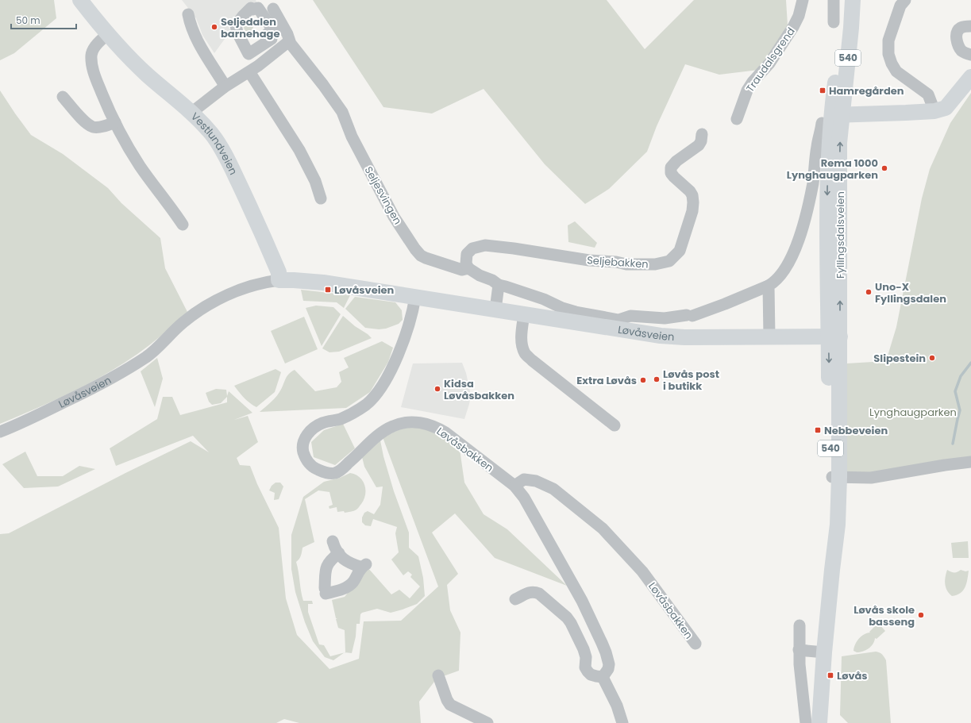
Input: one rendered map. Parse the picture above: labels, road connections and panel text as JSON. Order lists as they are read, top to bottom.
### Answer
{
  "streets": {
    "main road": [
      "540",
      "Vestlundveien",
      "Fyllingsdalsveien",
      "Løvåsveien"
    ],
    "street": [
      "Traudalsgrend",
      "Seljesvingen",
      "Seljebakken",
      "Løvåsbakken"
    ]
  },
  "crossings": [
    ["540", "Fyllingsdalsveien"],
    ["540", "Løvåsveien"],
    ["Vestlundveien", "Løvåsveien"],
    ["Seljesvingen", "Seljebakken"],
    ["Seljesvingen", "Løvåsveien"],
    ["Fyllingsdalsveien", "Løvåsveien"],
    ["Løvåsveien", "Løvåsbakken"]
  ],
  "parks": ["Lynghaugparken"],
  "places": {
    "other": [
      "Seljedalen barnehage",
      "Rema 1000 Lynghaugparken",
      "Uno-X Fyllingsdalen",
      "Slipestein",
      "Løvås post i butikk",
      "Extra Løvås",
      "Kidsa Løvåsbakken",
      "Løvås skole basseng"
    ],
    "transit": [
      "Hamregården",
      "Løvåsveien",
      "Nebbeveien",
      "Løvås"
    ]
  },
  "scale_bar": "50 m"
}
